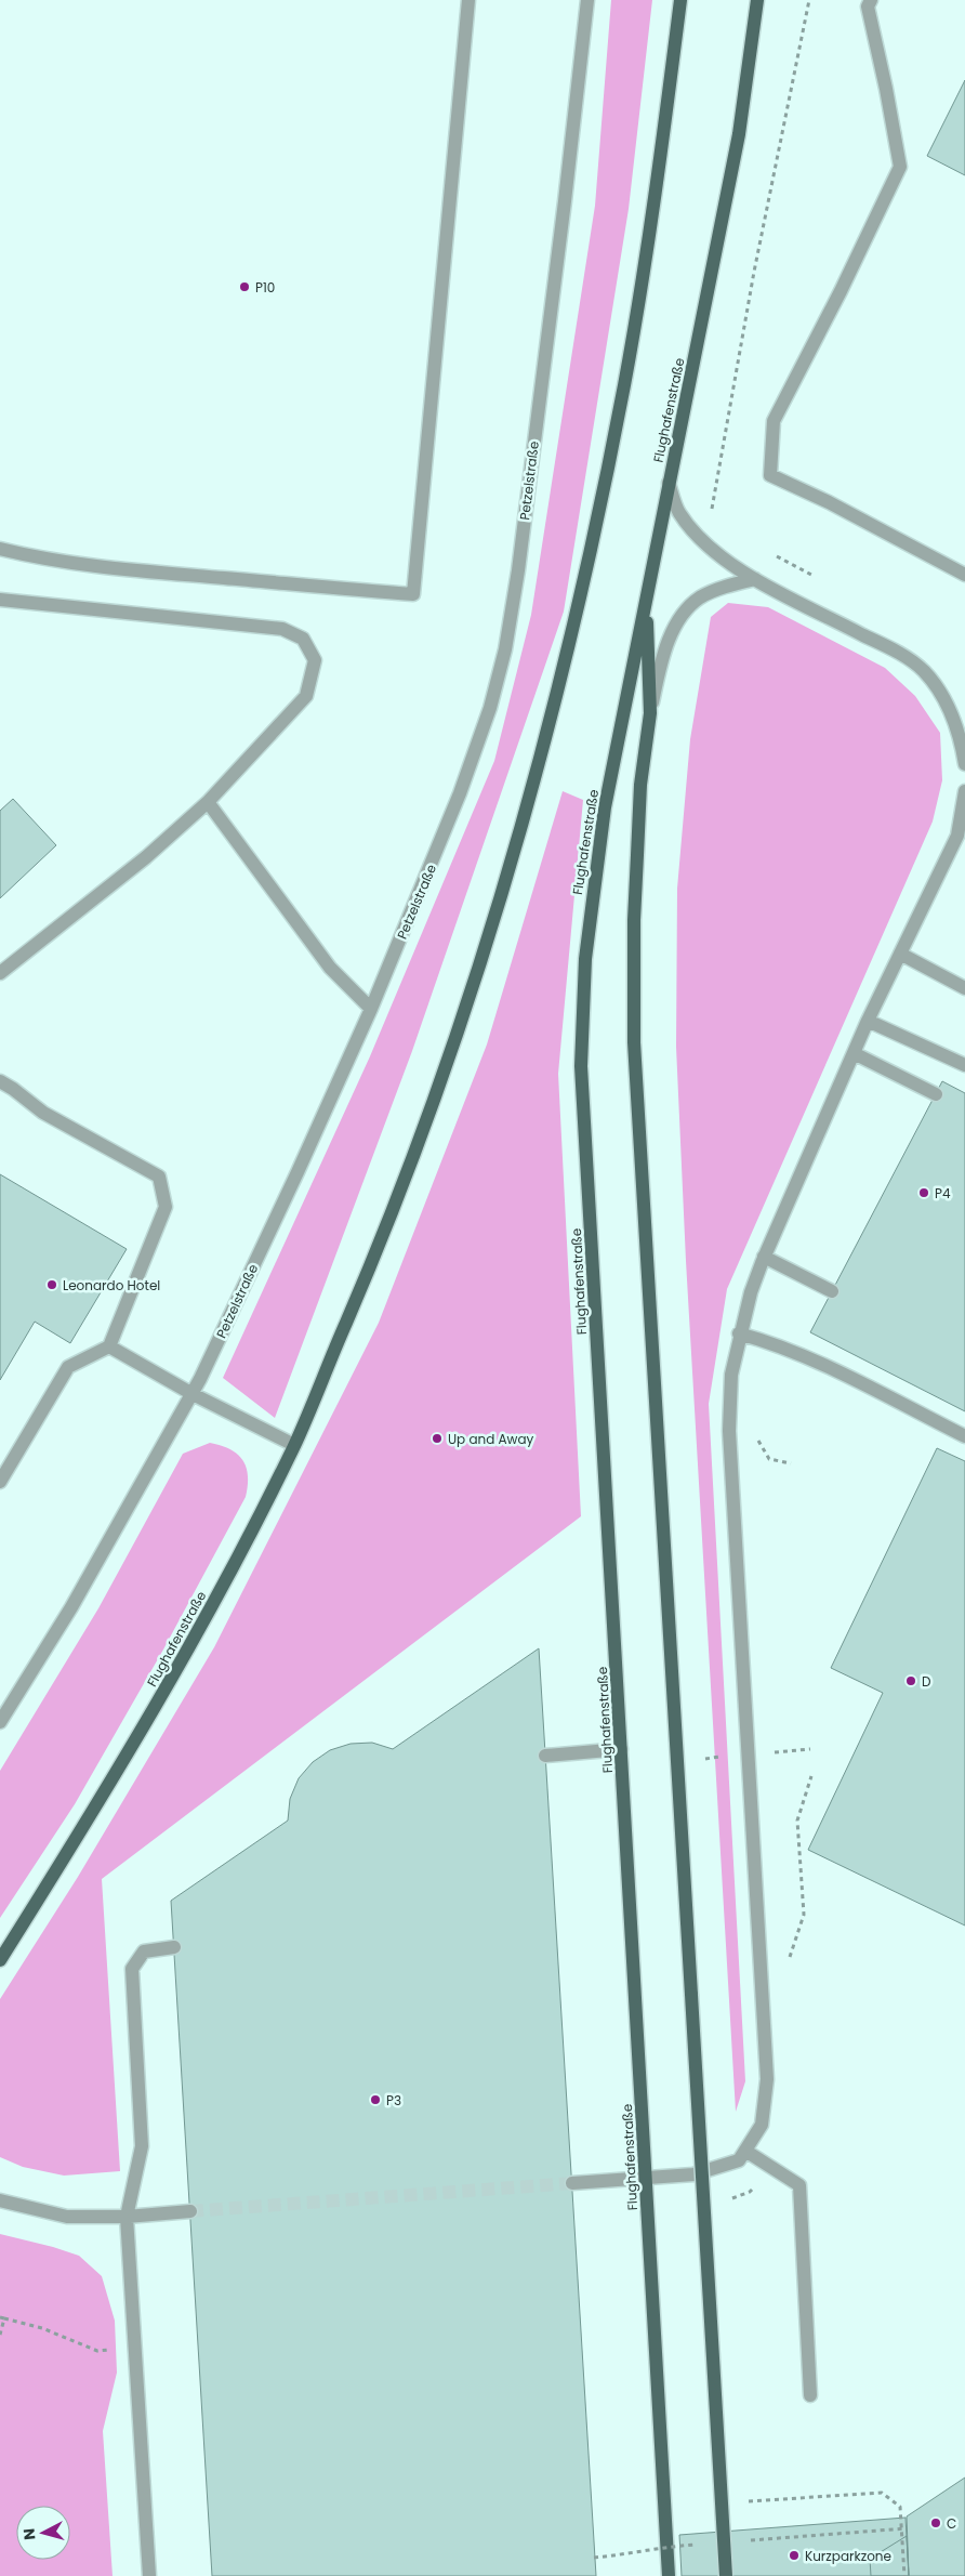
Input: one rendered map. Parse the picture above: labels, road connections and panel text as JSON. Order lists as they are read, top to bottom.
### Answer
{
  "streets": {
    "main road": ["Flughafenstraße"],
    "street": ["Petzelstraße"]
  },
  "places": [
    "P10",
    "P4",
    "Leonardo Hotel",
    "Up and Away",
    "D",
    "P3",
    "C",
    "Kurzparkzone"
  ],
  "north": "left"
}
